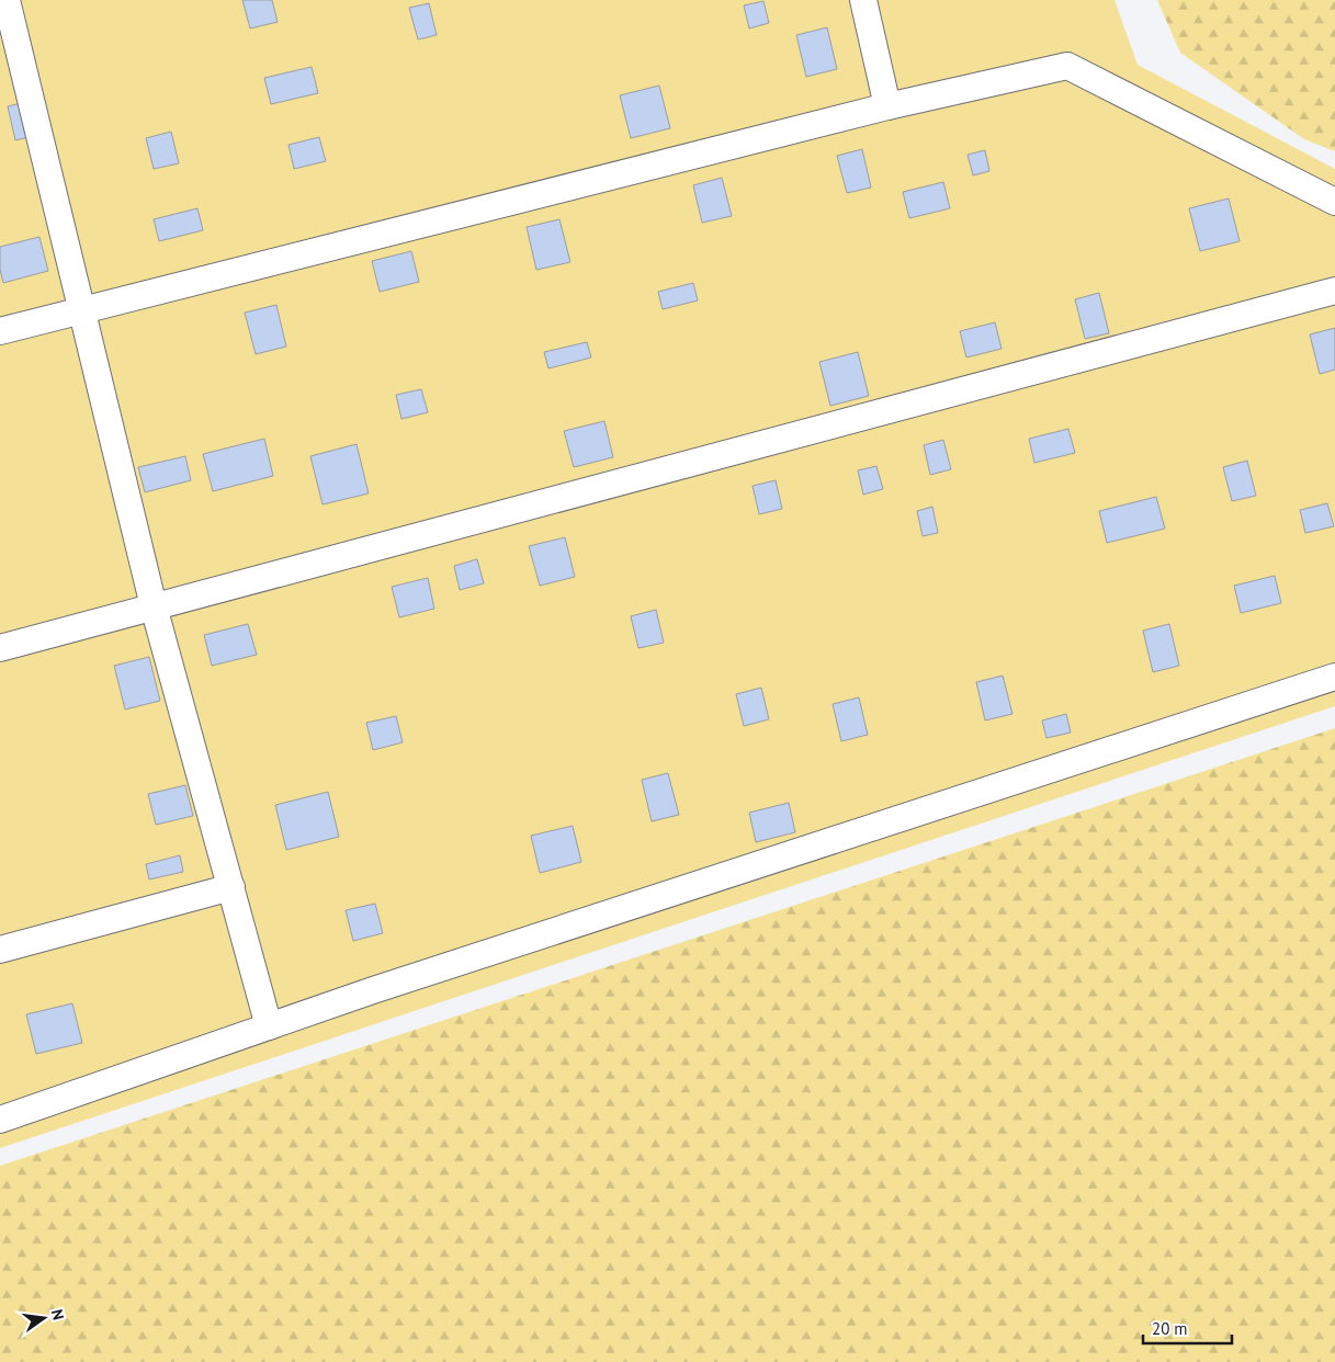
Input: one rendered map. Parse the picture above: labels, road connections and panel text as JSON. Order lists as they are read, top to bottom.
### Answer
{
  "scale_bar": "20 m",
  "north": "right"
}
